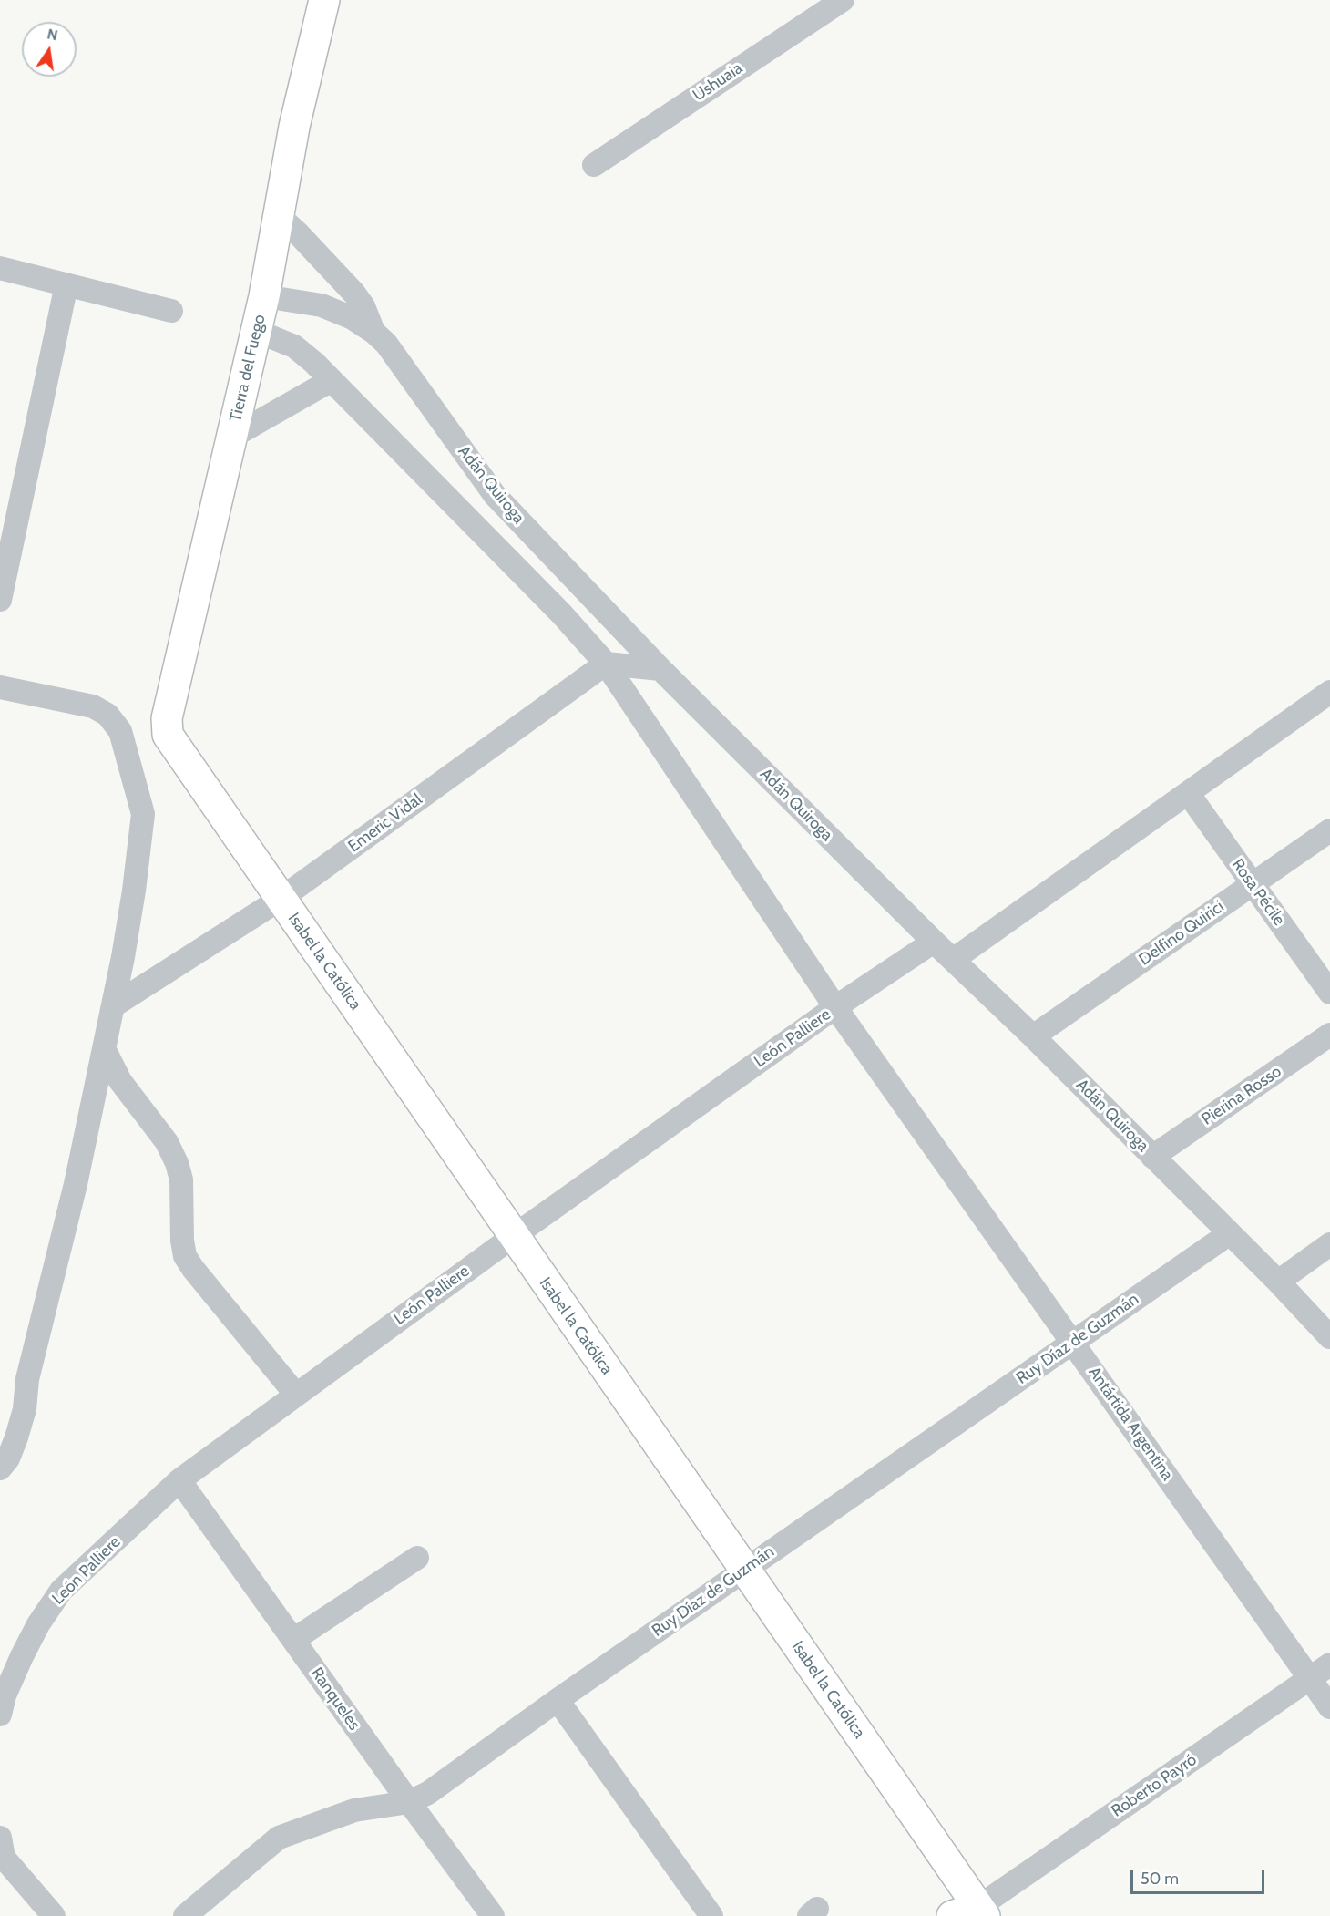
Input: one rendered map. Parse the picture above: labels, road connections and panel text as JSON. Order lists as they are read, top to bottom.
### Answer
{
  "streets": {
    "main road": ["Tierra del Fuego", "Isabel la Católica"],
    "street": [
      "Ushuaia",
      "Adán Quiroga",
      "Emeric Vidal",
      "Rosa Pécile",
      "Delfino Quirici",
      "León Palliere",
      "Pierina Rosso",
      "Ruy Díaz de Guzmán",
      "Antártida Argentina",
      "Ranqueles",
      "Roberto Payró"
    ]
  },
  "crossings": [
    ["Tierra del Fuego", "Adán Quiroga"],
    ["Tierra del Fuego", "Isabel la Católica"],
    ["Adán Quiroga", "Delfino Quirici"],
    ["Adán Quiroga", "León Palliere"],
    ["Adán Quiroga", "Pierina Rosso"],
    ["Adán Quiroga", "Ruy Díaz de Guzmán"],
    ["Emeric Vidal", "Isabel la Católica"],
    ["Rosa Pécile", "Delfino Quirici"],
    ["Isabel la Católica", "León Palliere"],
    ["Isabel la Católica", "Ruy Díaz de Guzmán"],
    ["Isabel la Católica", "Roberto Payró"],
    ["León Palliere", "Antártida Argentina"],
    ["León Palliere", "Ranqueles"],
    ["Ruy Díaz de Guzmán", "Antártida Argentina"],
    ["Ruy Díaz de Guzmán", "Ranqueles"],
    ["Antártida Argentina", "Roberto Payró"]
  ],
  "scale_bar": "50 m",
  "north": "top"
}
